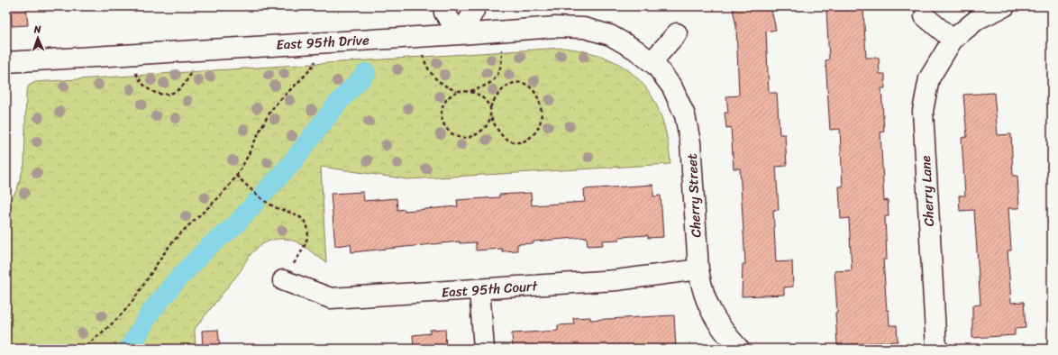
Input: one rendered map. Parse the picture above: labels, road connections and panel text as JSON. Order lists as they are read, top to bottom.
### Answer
{
  "streets": {
    "street": [
      "East 95th Drive",
      "Cherry Lane",
      "Cherry Street",
      "East 95th Court"
    ]
  },
  "crossings": [
    ["East 95th Drive", "Cherry Street"],
    ["Cherry Street", "East 95th Court"]
  ],
  "north": "top"
}
